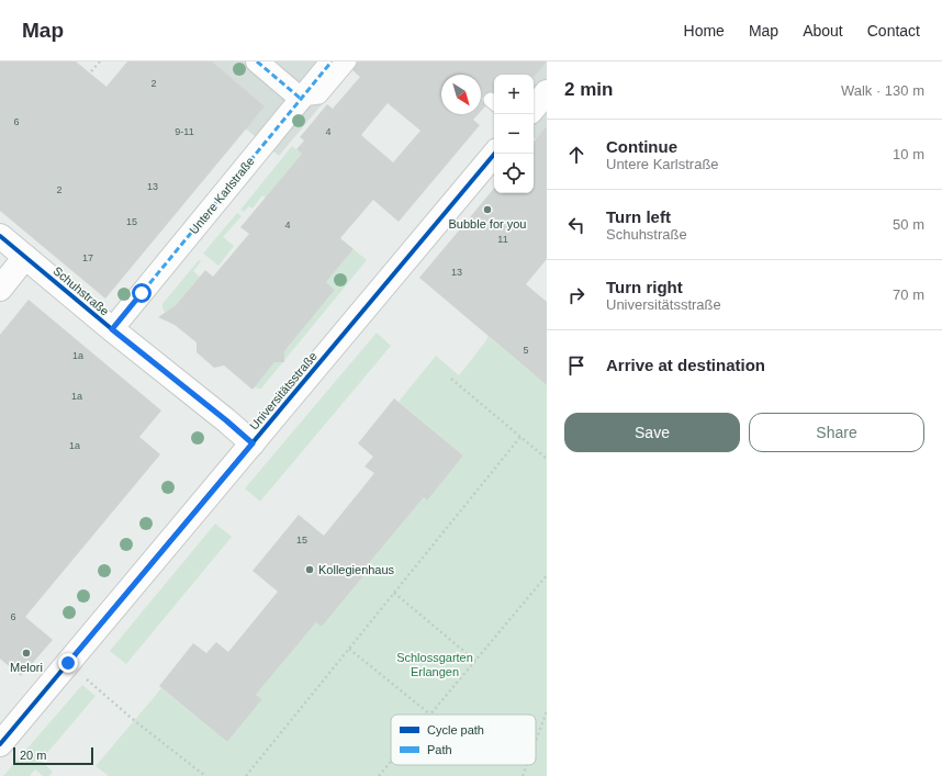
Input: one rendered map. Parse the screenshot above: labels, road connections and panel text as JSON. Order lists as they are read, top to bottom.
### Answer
{
  "streets": {
    "street": ["Untere Karlstraße", "Schuhstraße", "Universitätsstraße"]
  },
  "crossings": [
    ["Untere Karlstraße", "Schuhstraße"],
    ["Schuhstraße", "Universitätsstraße"]
  ],
  "parks": ["Schlossgarten Erlangen"],
  "places": ["Bubble for you", "Kollegienhaus", "Melori"],
  "house_numbers": [
    "2",
    "6",
    "9-11",
    "4",
    "13",
    "2",
    "15",
    "4",
    "11",
    "17",
    "13",
    "5",
    "1a",
    "1a",
    "1a",
    "15",
    "6"
  ],
  "legend": ["Cycle path", "Path"],
  "scale_bar": "20 m",
  "north": "bottom right",
  "page": {
    "header": "Map",
    "nav": [
      "Home",
      "Map",
      "About",
      "Contact"
    ],
    "heading": ["2 min", "Walk · 130 m"],
    "map_buttons": ["+", "−"],
    "list": [
      ["Continue", "Untere Karlstraße", "10 m"],
      ["Turn left", "Schuhstraße", "50 m"],
      ["Turn right", "Universitätsstraße", "70 m"],
      "Arrive at destination"
    ],
    "buttons": ["Save", "Share"],
    "scale": "20 m"
  }
}
